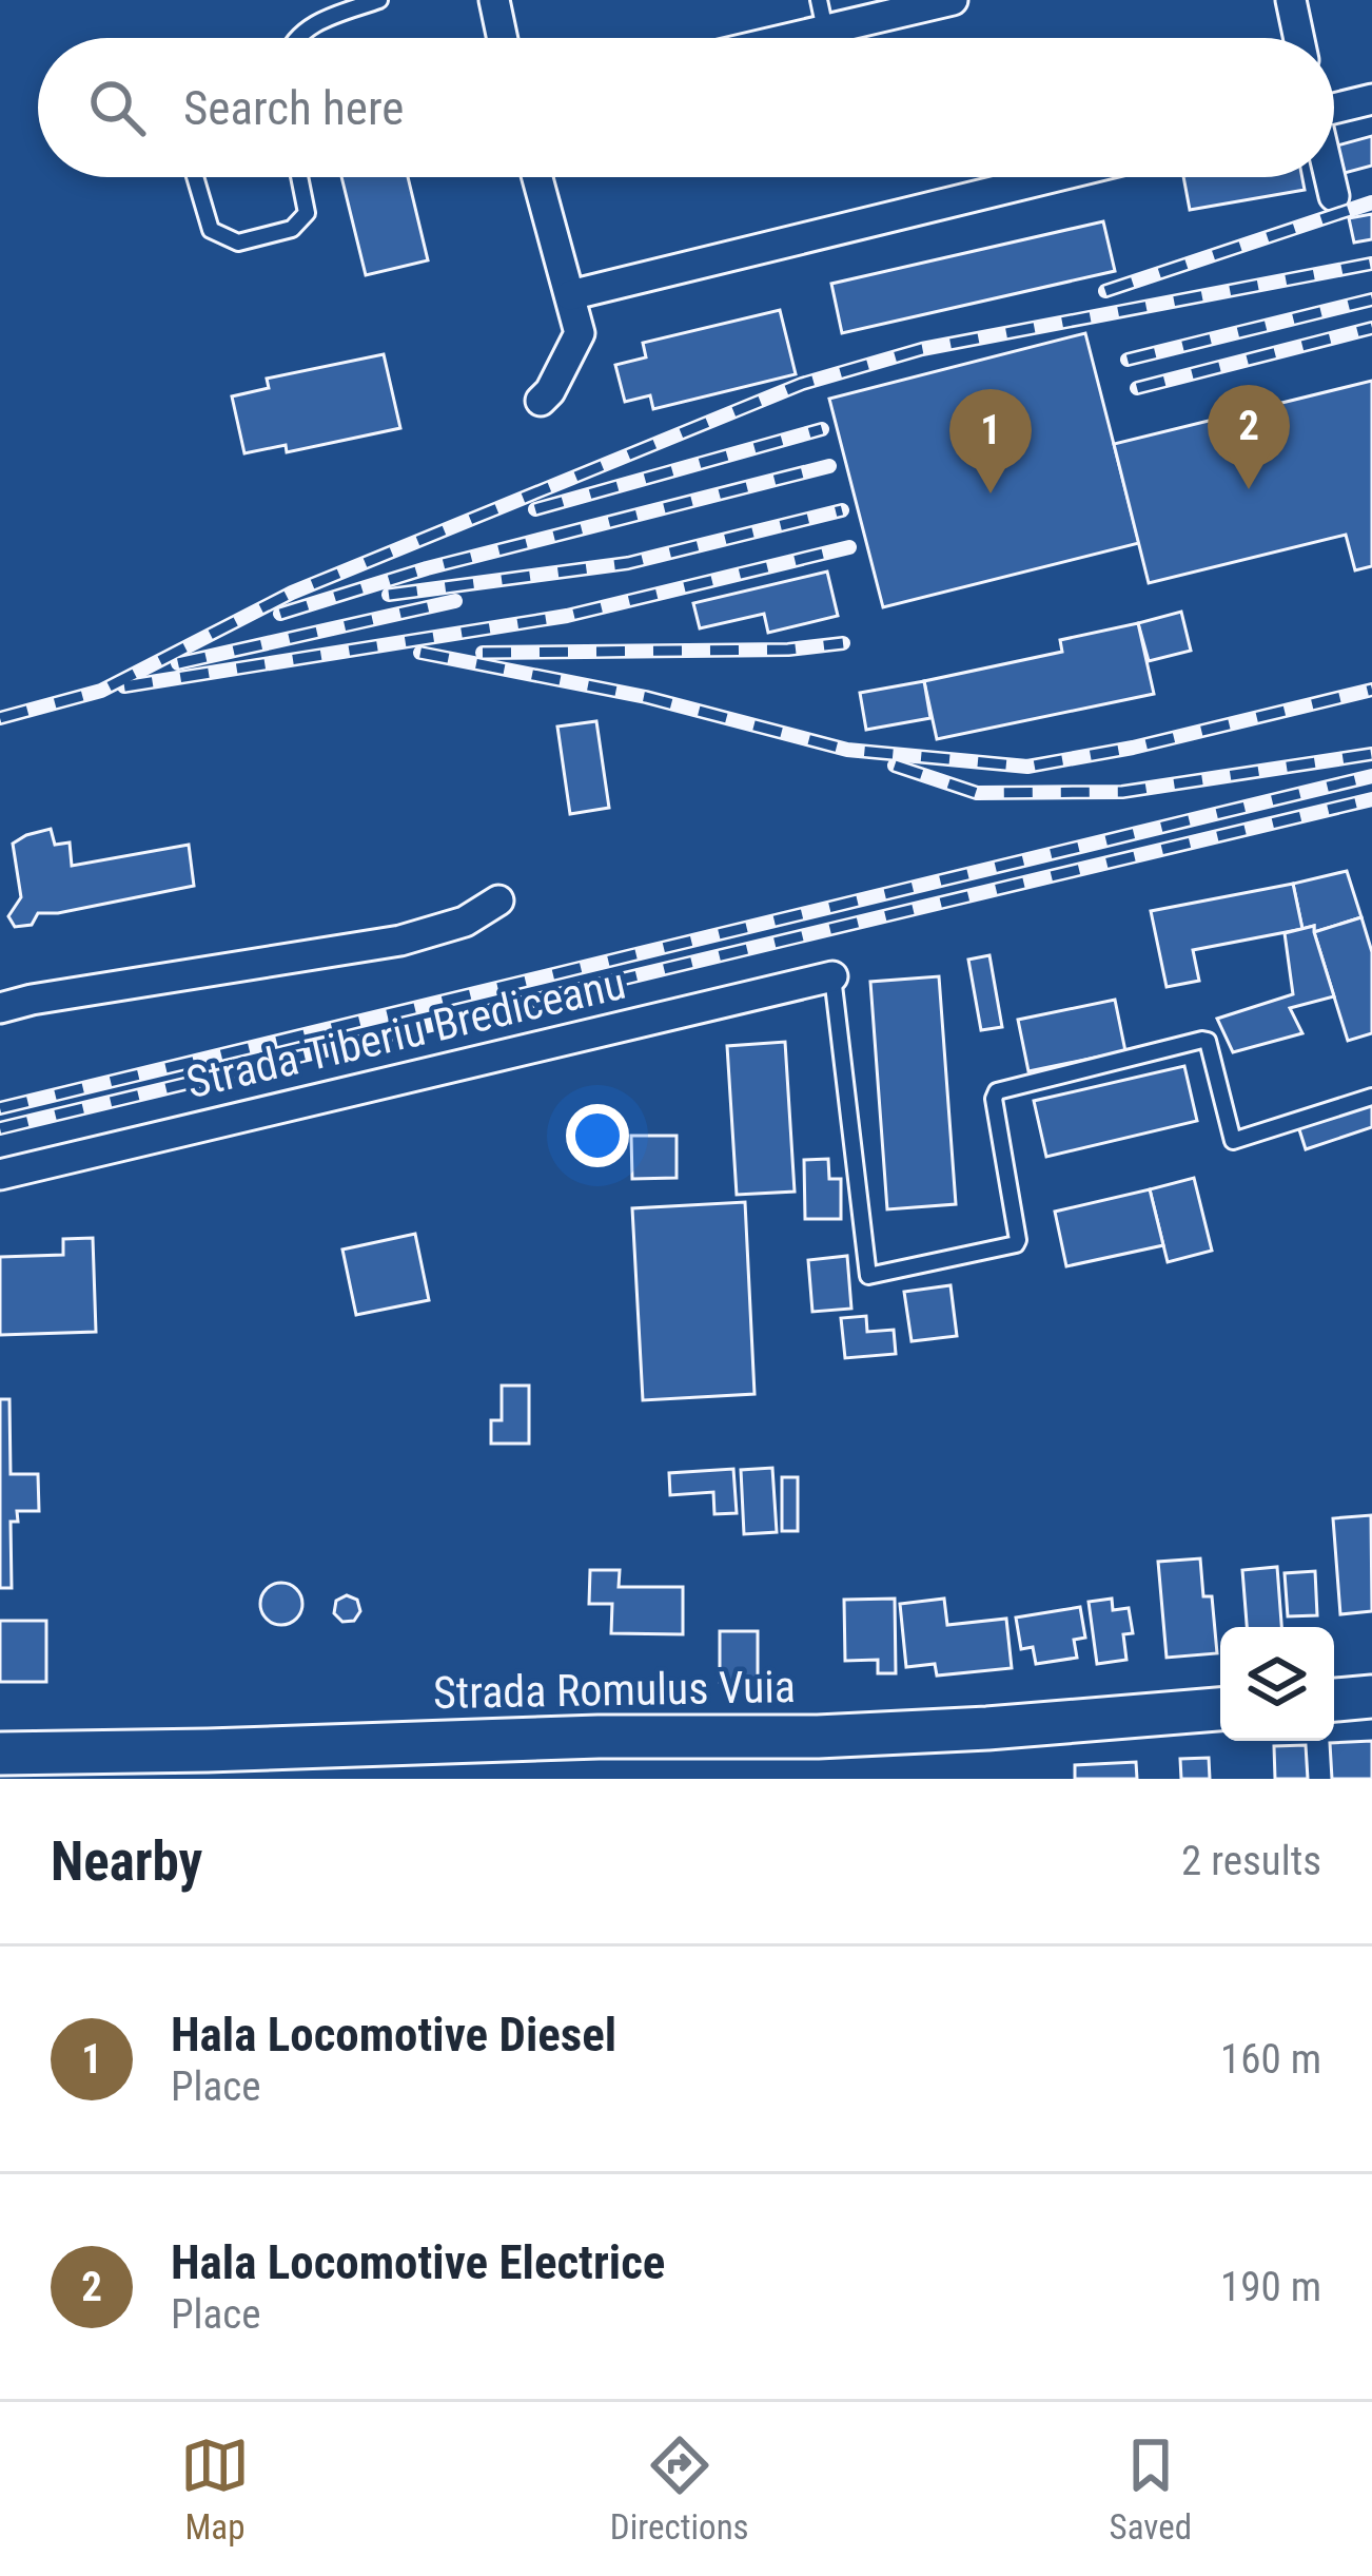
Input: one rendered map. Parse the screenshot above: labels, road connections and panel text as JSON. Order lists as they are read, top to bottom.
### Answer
{
  "streets": {
    "street": ["Strada Tiberiu Brediceanu", "Strada Romulus Vuia"]
  },
  "page": {
    "search": "Search here",
    "pins": ["2", "1"],
    "heading": ["Nearby", "2 results"],
    "list": [
      {
        "mark": "1",
        "name": "Hala Locomotive Diesel",
        "note": "Place",
        "value": "160 m"
      },
      {
        "mark": "2",
        "name": "Hala Locomotive Electrice",
        "note": "Place",
        "value": "190 m"
      }
    ],
    "nav": ["Map", "Directions", "Saved"]
  }
}
